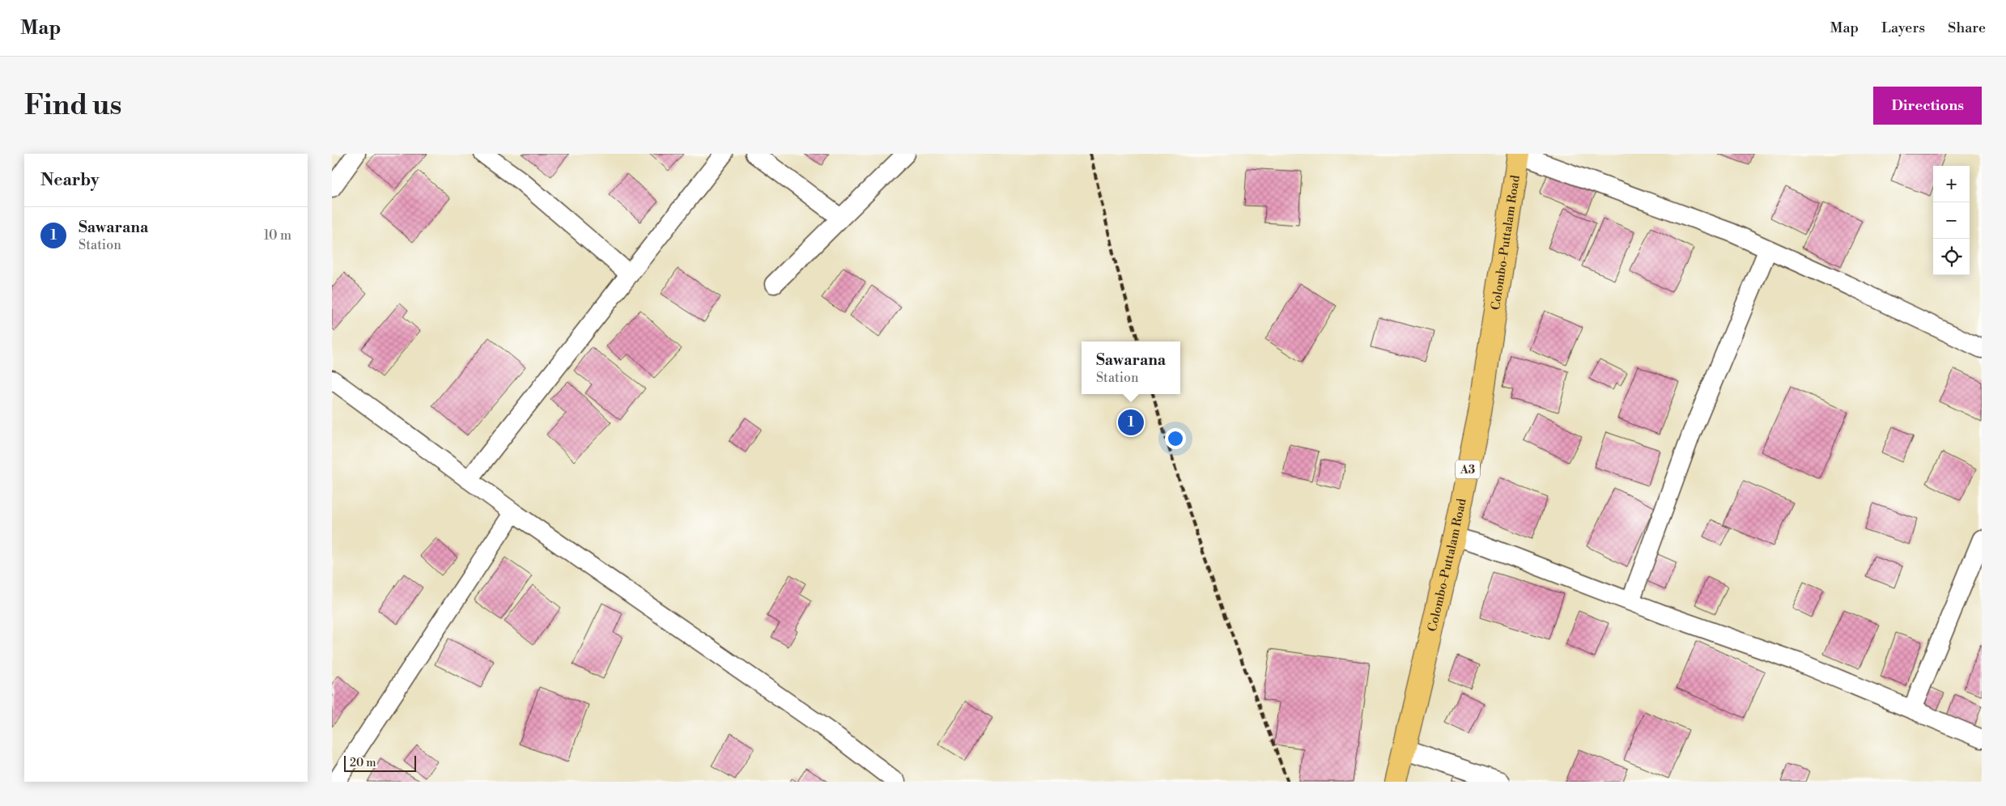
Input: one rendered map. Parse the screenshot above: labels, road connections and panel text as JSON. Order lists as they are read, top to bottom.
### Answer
{
  "streets": {
    "highway": ["Colombo-Puttalam Road", "A3"]
  },
  "scale_bar": "20 m",
  "page": {
    "header": "Map",
    "nav": ["Map", "Layers", "Share"],
    "buttons": "Directions",
    "title": "Find us",
    "heading": "Nearby",
    "map_buttons": ["+", "−"],
    "list": [
      {
        "mark": "1",
        "name": "Sawarana",
        "note": "Station",
        "value": "10 m"
      }
    ],
    "popup": ["Sawarana", "Station"],
    "pins": "1",
    "scale": "20 m"
  }
}
